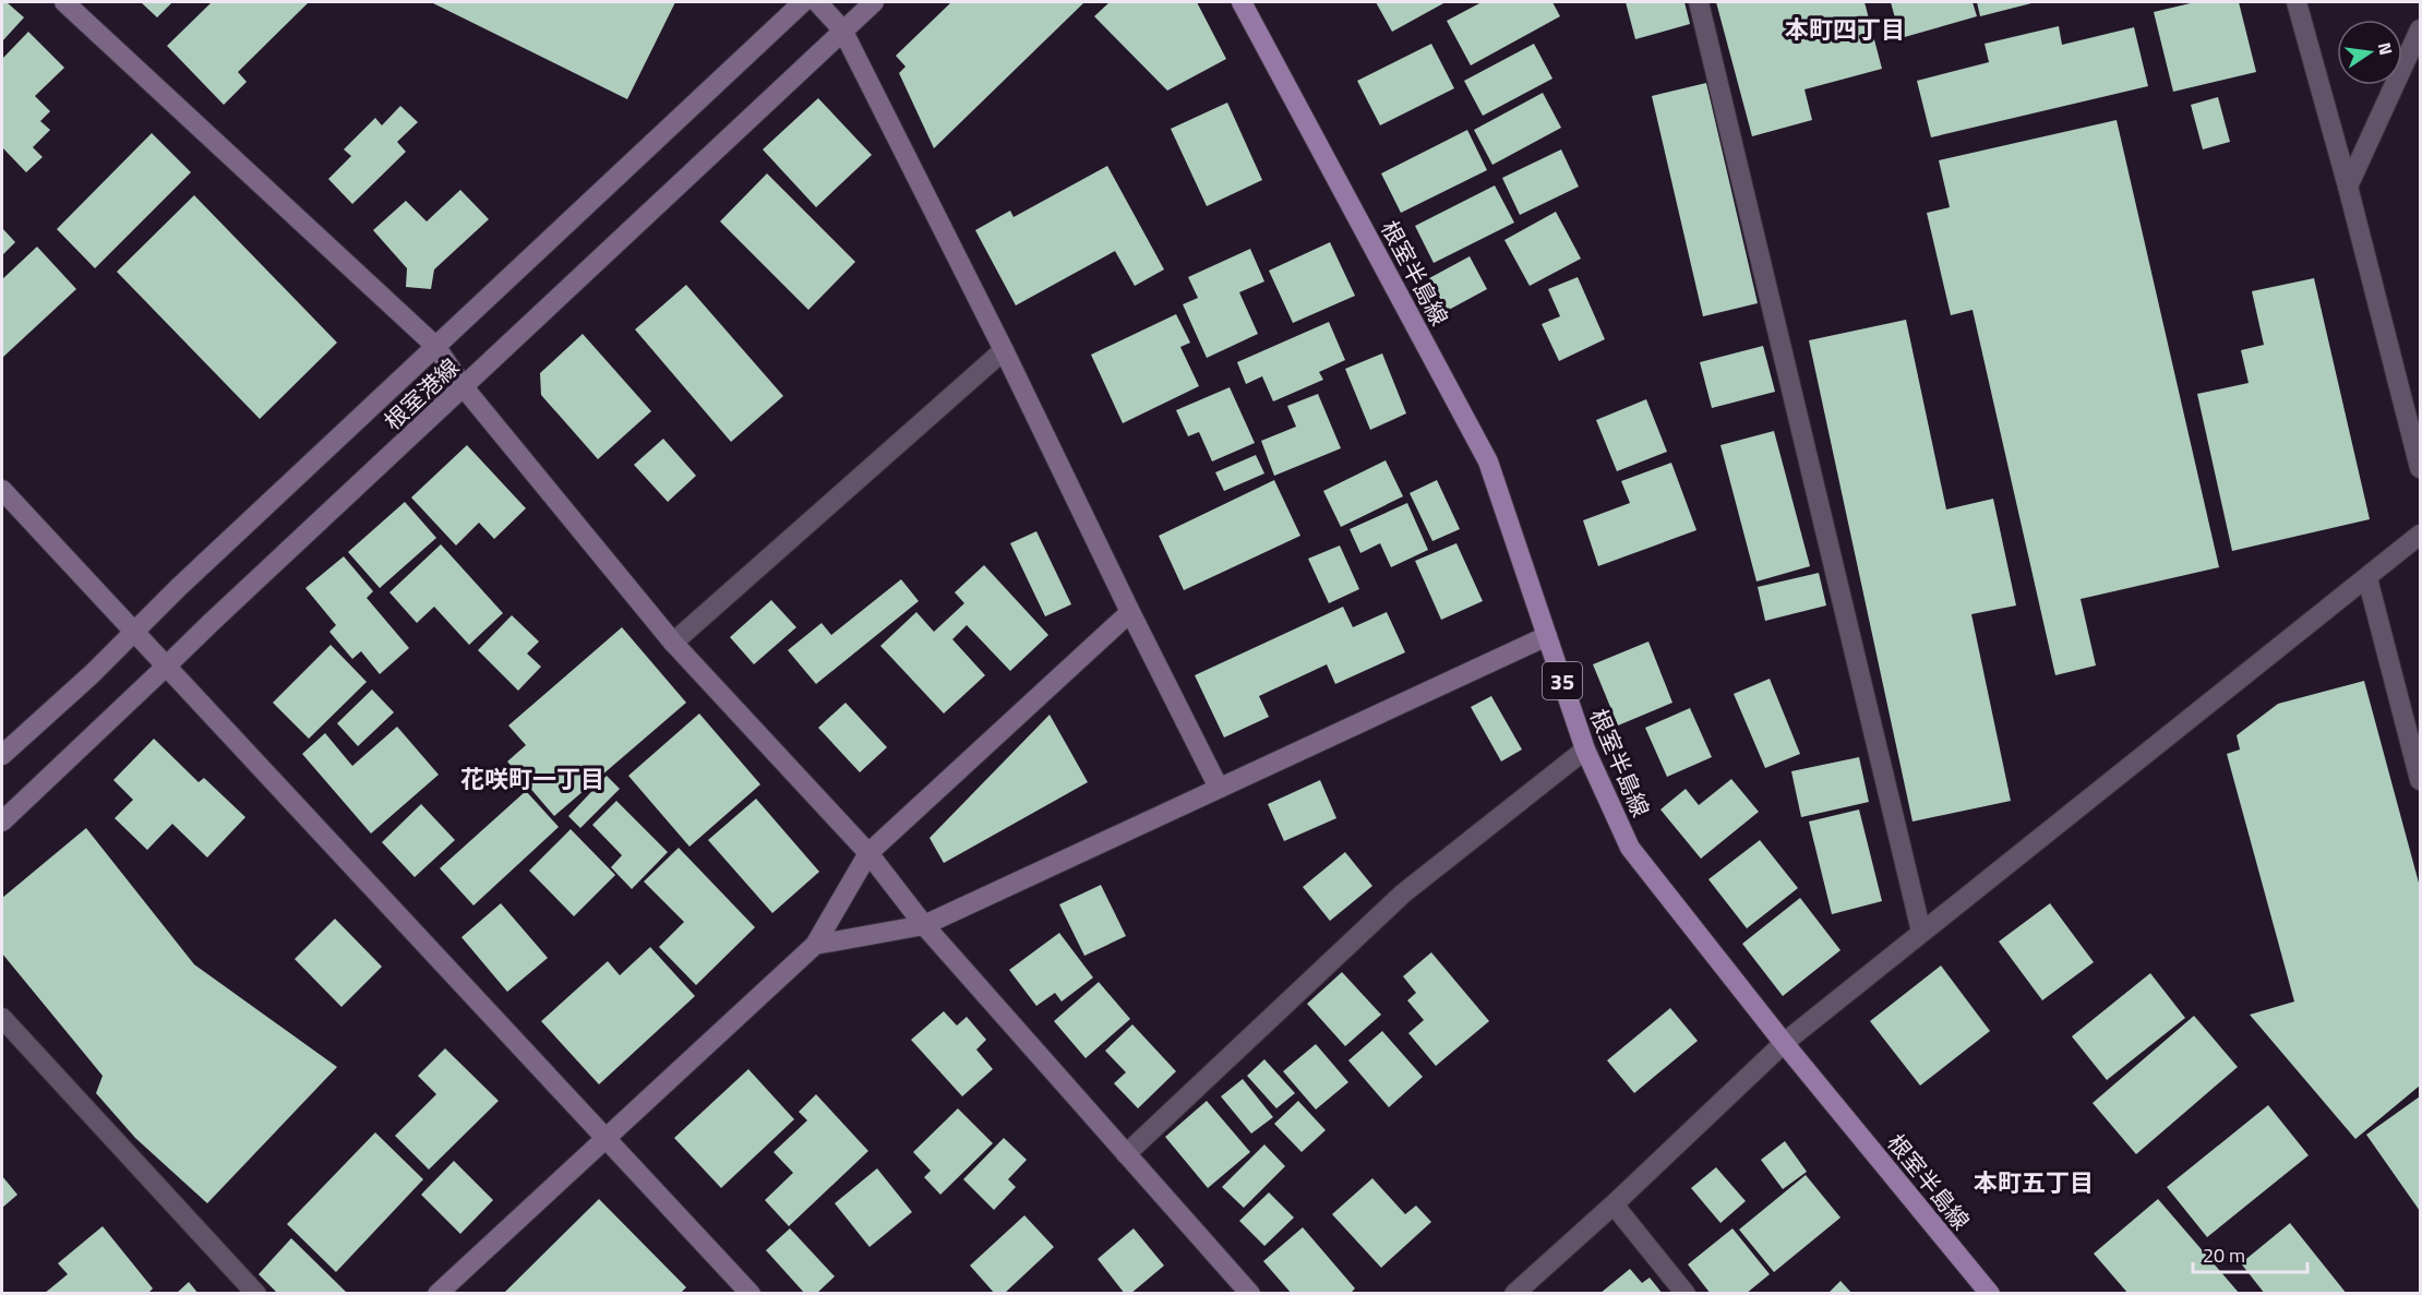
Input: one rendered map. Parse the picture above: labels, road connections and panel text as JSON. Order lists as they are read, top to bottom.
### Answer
{
  "streets": {
    "main road": ["根室半島線", "35"],
    "street": ["根室港線"]
  },
  "districts": ["本町四丁目", "花咲町一丁目", "本町五丁目"],
  "scale_bar": "20 m",
  "north": "right"
}
